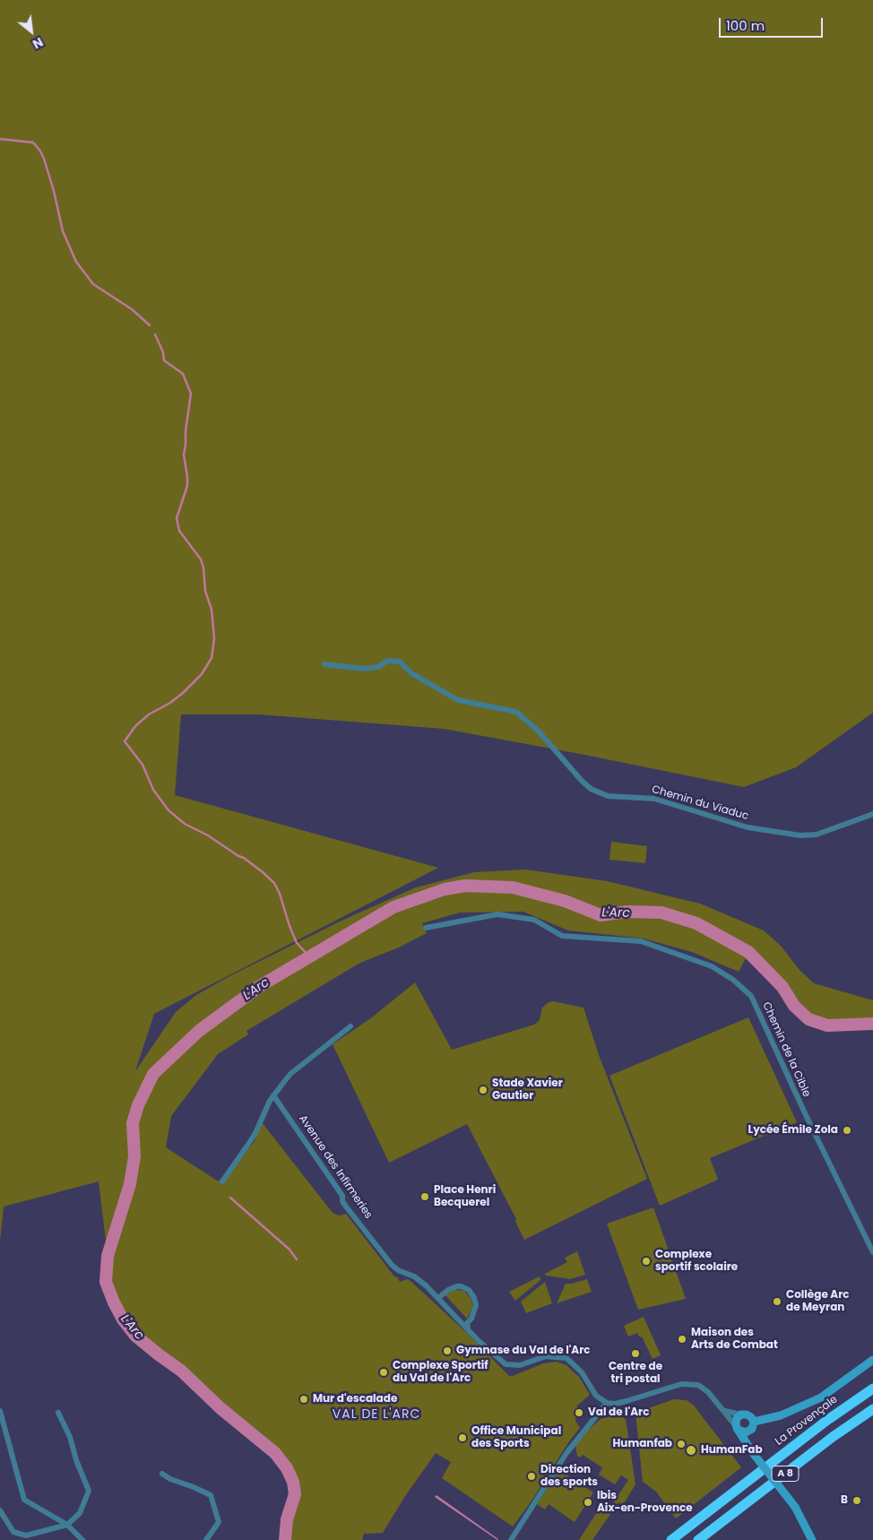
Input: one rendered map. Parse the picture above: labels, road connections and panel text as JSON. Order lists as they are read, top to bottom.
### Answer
{
  "streets": {
    "highway": ["La Provençale", "A 8"],
    "street": ["Chemin du Viaduc", "Chemin de la Cible", "Avenue des Infirmeries"]
  },
  "districts": ["VAL DE L'ARC"],
  "water": ["L'Arc"],
  "places": [
    "Stade Xavier Gautier",
    "Lycée Émile Zola",
    "Place Henri Becquerel",
    "Complexe sportif scolaire",
    "Collège Arc de Meyran",
    "Maison des Arts de Combat",
    "Gymnase du Val de l'Arc",
    "Centre de tri postal",
    "Complexe Sportif du Val de l'Arc",
    "Mur d'escalade",
    "Val de l'Arc",
    "Office Municipal des Sports",
    "Humanfab",
    "HumanFab",
    "Direction des sports",
    "B",
    "Ibis Aix-en-Provence"
  ],
  "scale_bar": "100 m",
  "north": "bottom right"
}
